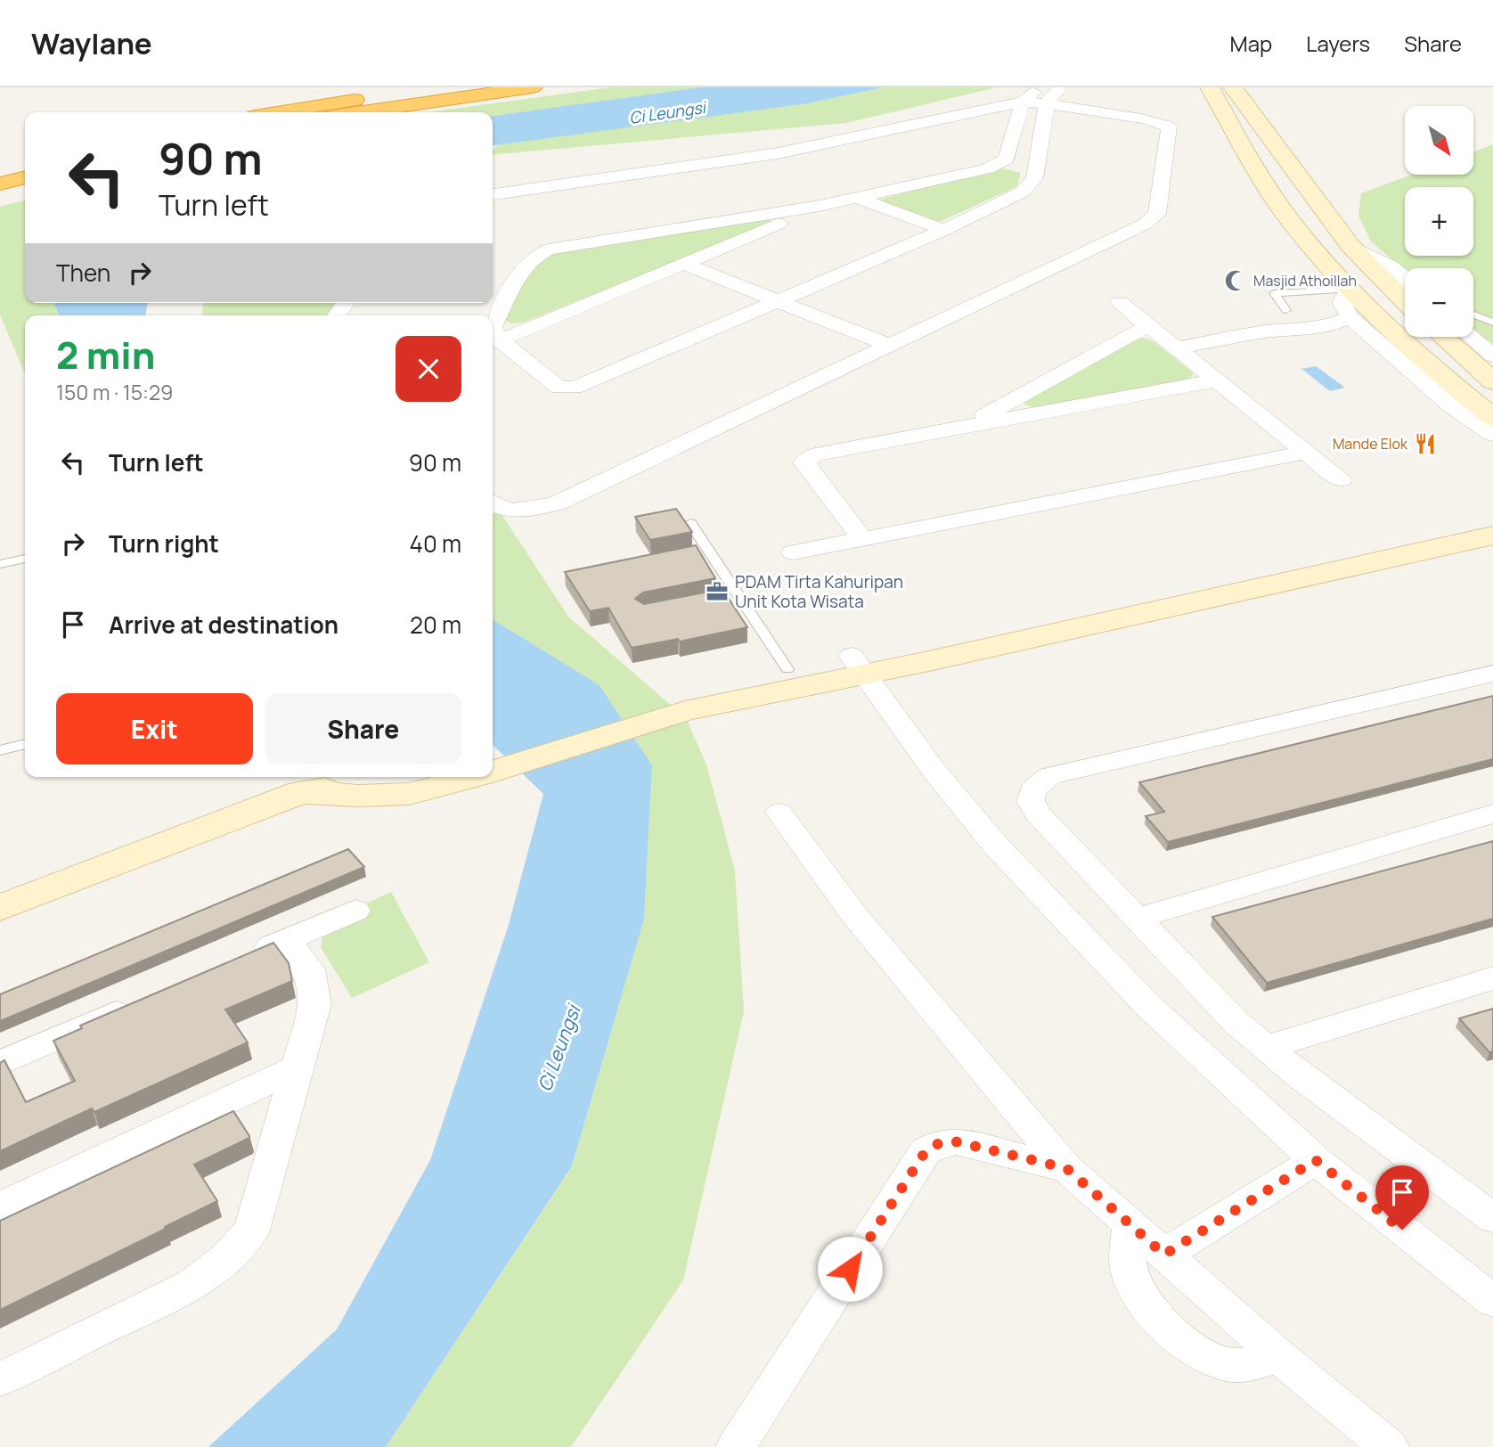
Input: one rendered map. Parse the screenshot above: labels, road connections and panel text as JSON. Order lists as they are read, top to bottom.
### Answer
{
  "water": ["Ci Leungsi"],
  "places": {
    "mosque": ["Masjid Athoillah"],
    "restaurant": ["Mande Elok"],
    "office": ["PDAM Tirta Kahuripan Unit Kota Wisata"]
  },
  "north": "bottom right",
  "page": {
    "header": "Waylane",
    "nav": ["Map", "Layers", "Share"],
    "map_buttons": ["+", "−"],
    "turn": ["90 m", "Turn left"],
    "then": "Then",
    "heading": ["2 min", "150 m · 15:29"],
    "list": [
      {
        "name": "Turn left",
        "value": "90 m"
      },
      {
        "name": "Turn right",
        "value": "40 m"
      },
      {
        "name": "Arrive at destination",
        "value": "20 m"
      }
    ],
    "buttons": ["Exit", "Share"]
  }
}
